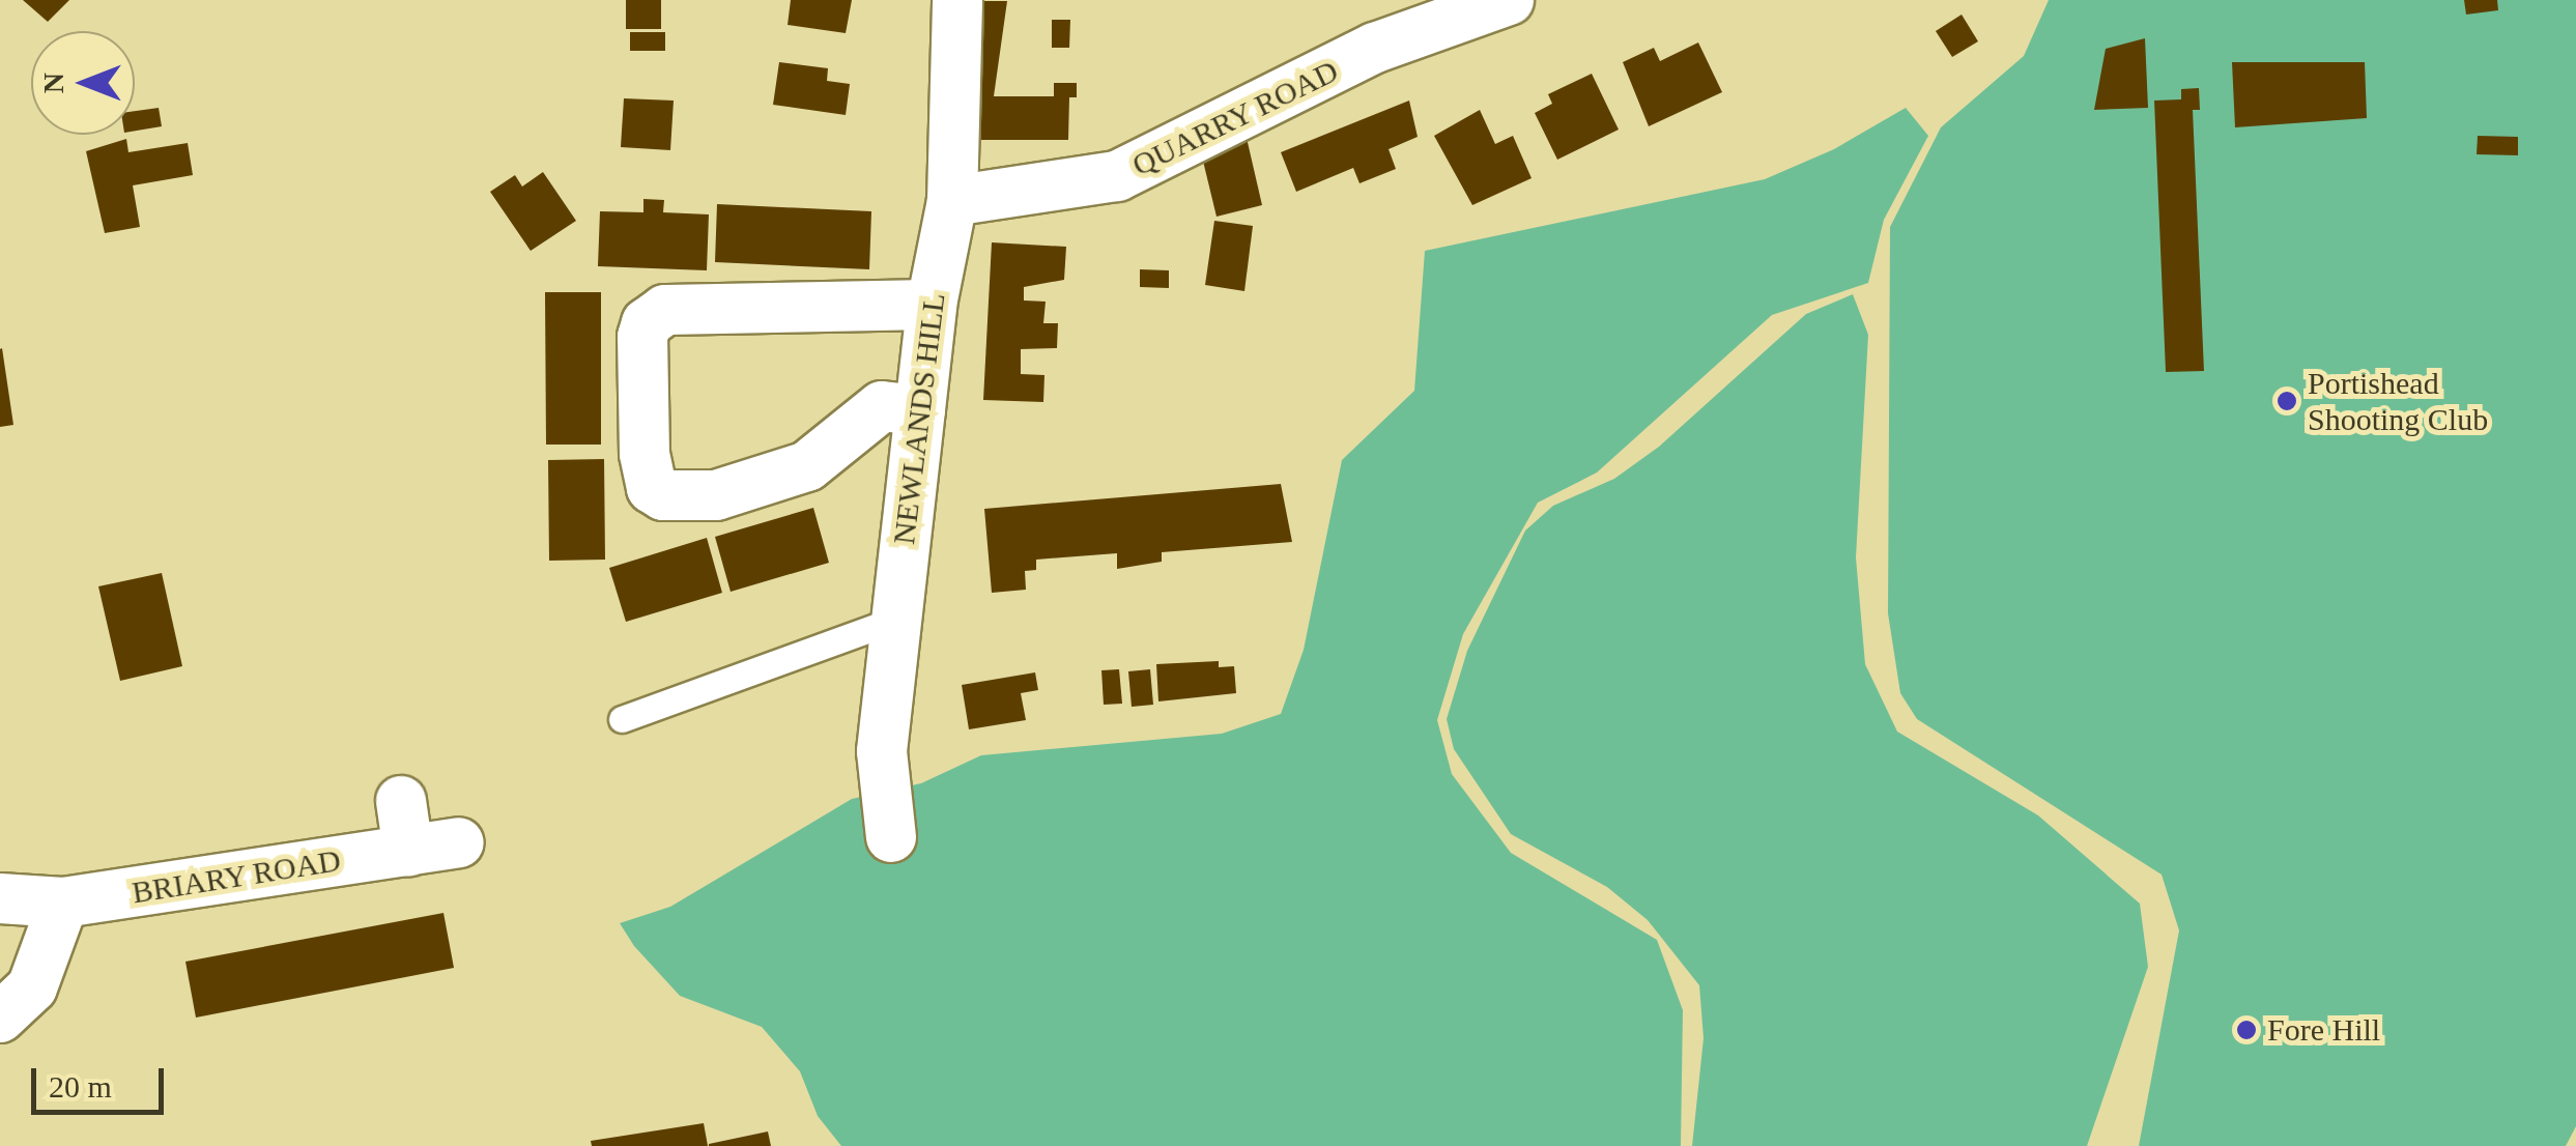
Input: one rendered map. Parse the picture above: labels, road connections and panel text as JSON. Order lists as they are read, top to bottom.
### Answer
{
  "streets": {
    "street": ["QUARRY ROAD", "NEWLANDS HILL", "BRIARY ROAD"]
  },
  "crossings": [
    ["QUARRY ROAD", "NEWLANDS HILL"]
  ],
  "places": ["Portishead Shooting Club", "Fore Hill"],
  "scale_bar": "20 m",
  "north": "left"
}
